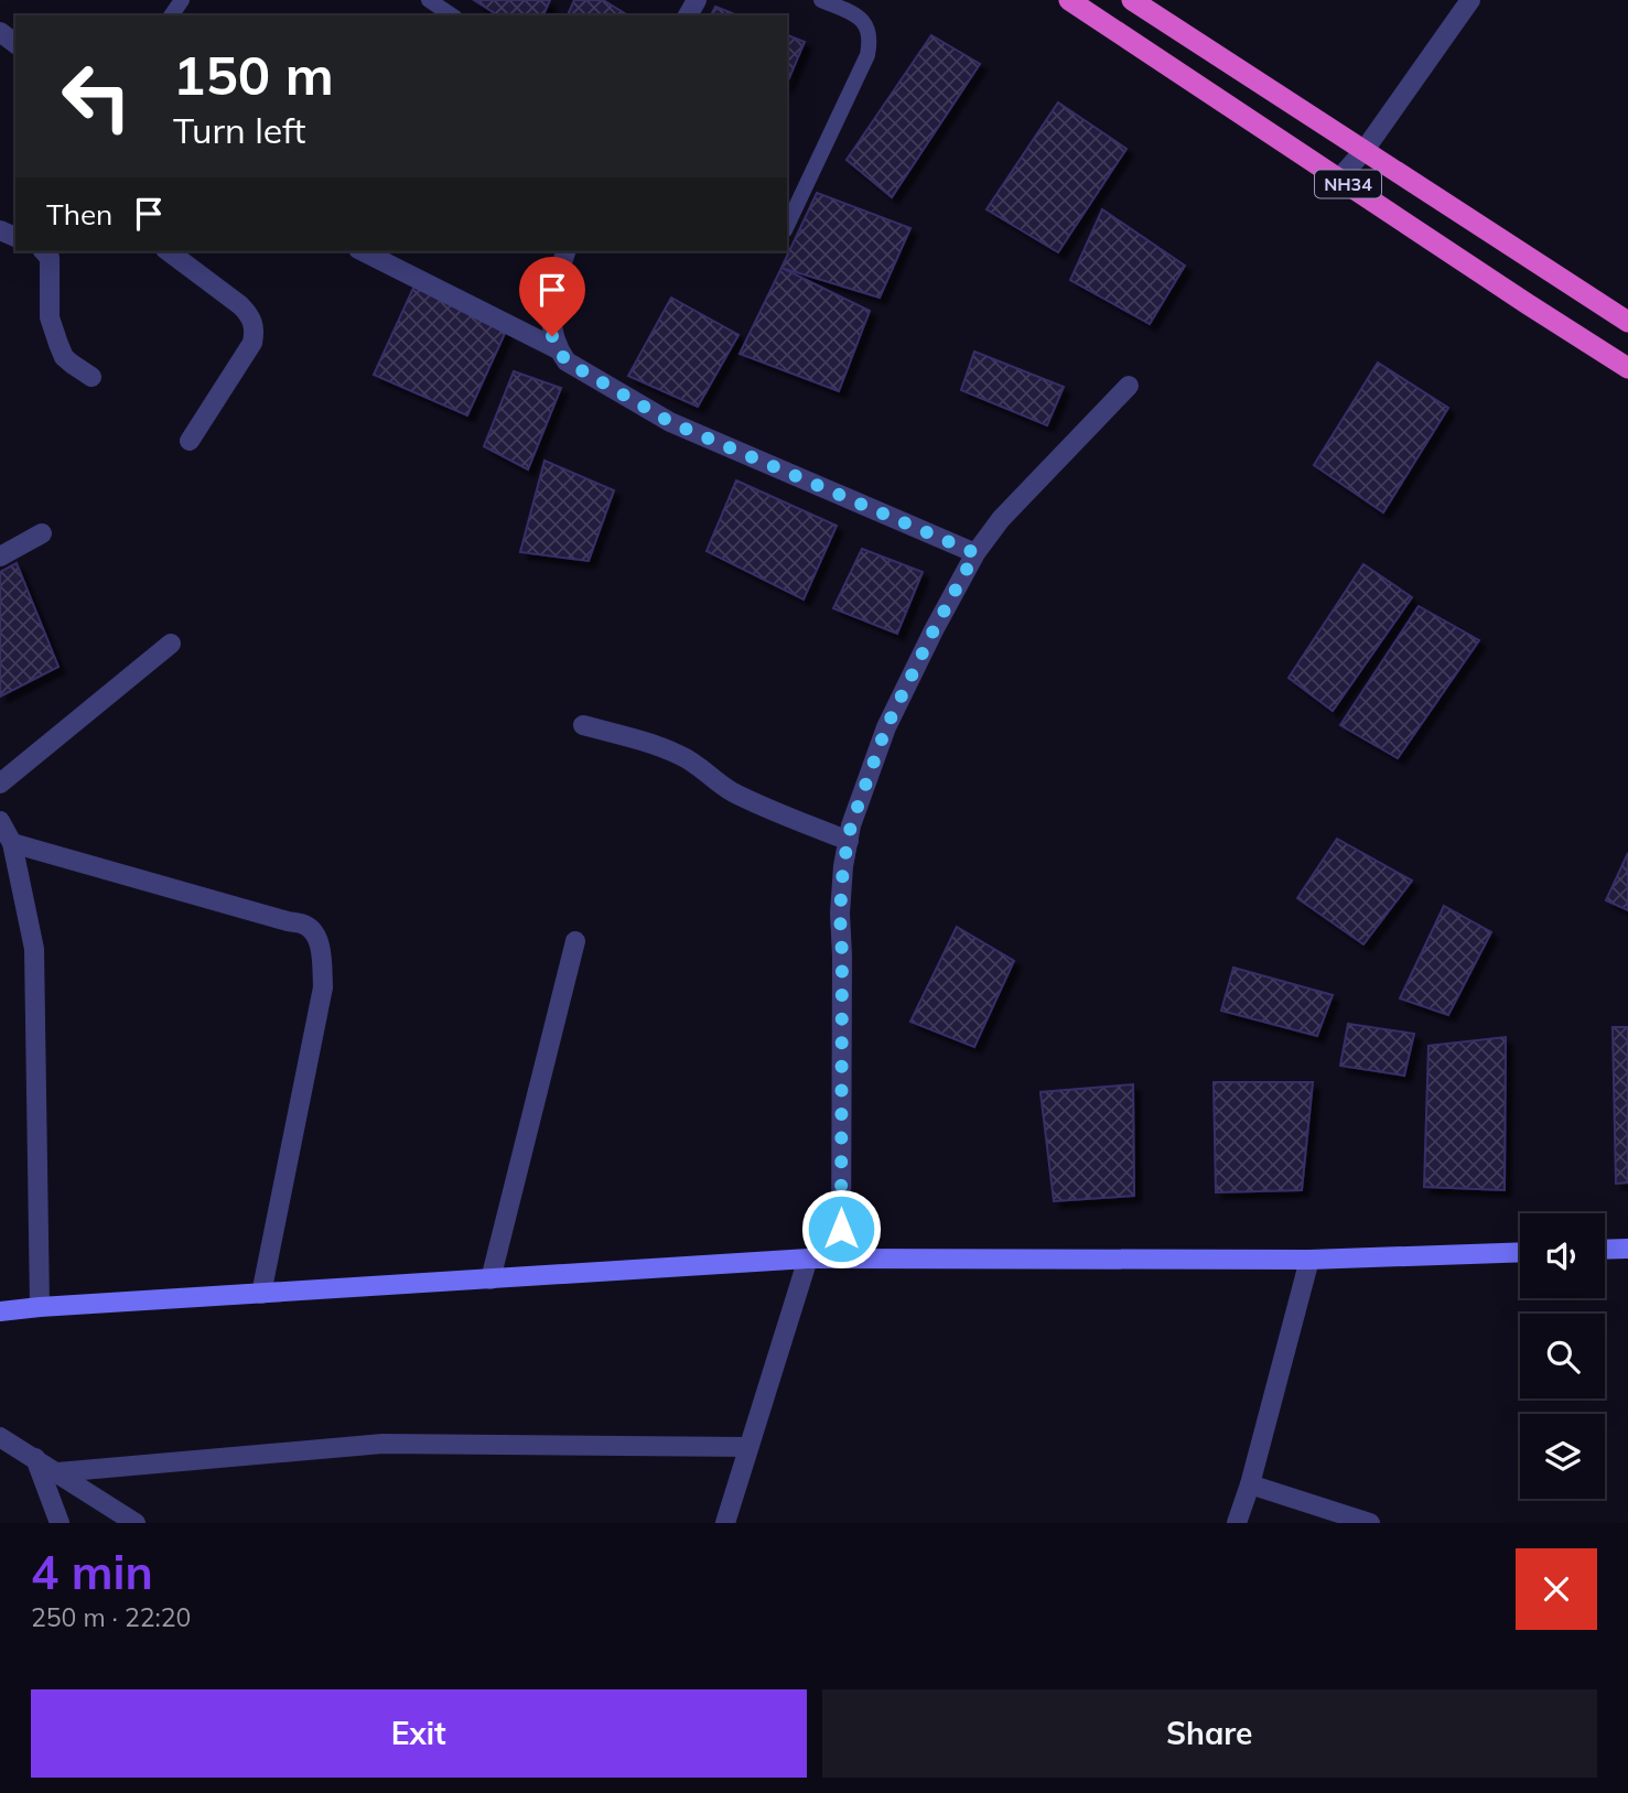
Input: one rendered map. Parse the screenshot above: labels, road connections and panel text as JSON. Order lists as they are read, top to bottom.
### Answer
{
  "streets": {
    "highway": ["NH34"]
  },
  "page": {
    "turn": ["150 m", "Turn left"],
    "then": "Then",
    "heading": ["4 min", "250 m · 22:20"],
    "buttons": ["Exit", "Share"]
  }
}
